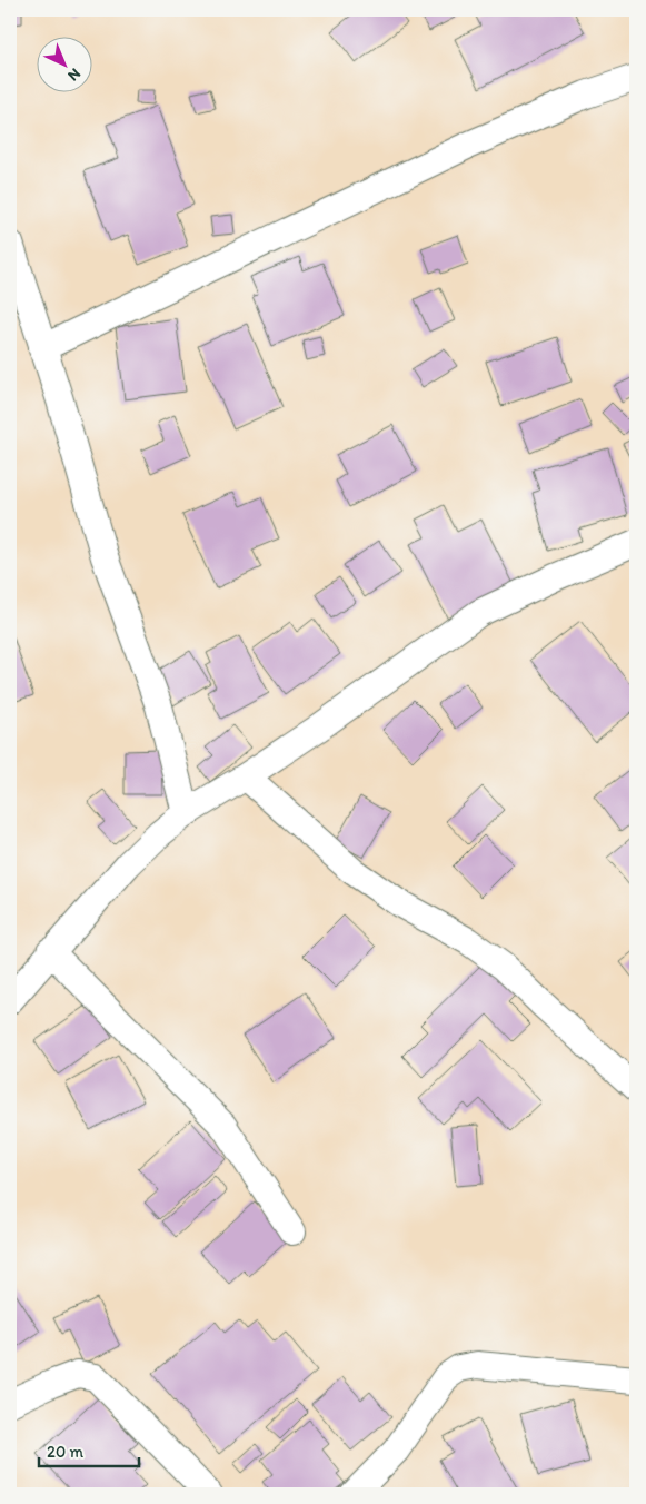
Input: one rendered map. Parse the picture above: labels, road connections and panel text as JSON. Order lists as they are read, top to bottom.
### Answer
{
  "scale_bar": "20 m",
  "north": "bottom right"
}
